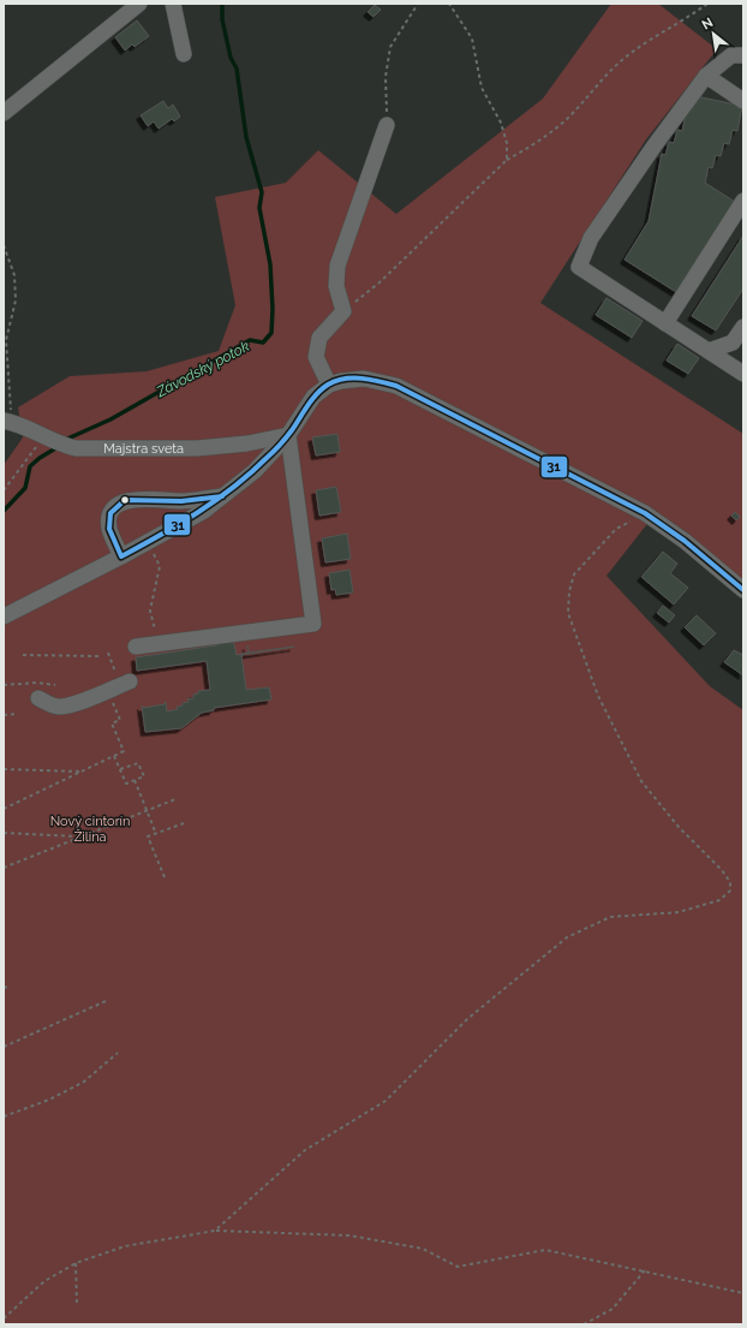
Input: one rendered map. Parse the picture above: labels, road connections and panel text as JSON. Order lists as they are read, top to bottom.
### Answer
{
  "streets": {
    "street": ["Majstra sveta"]
  },
  "water": ["Závodský potok"],
  "parks": ["Nový cintorín Žilina"],
  "lines": ["transit line 31"],
  "north": "top left"
}
